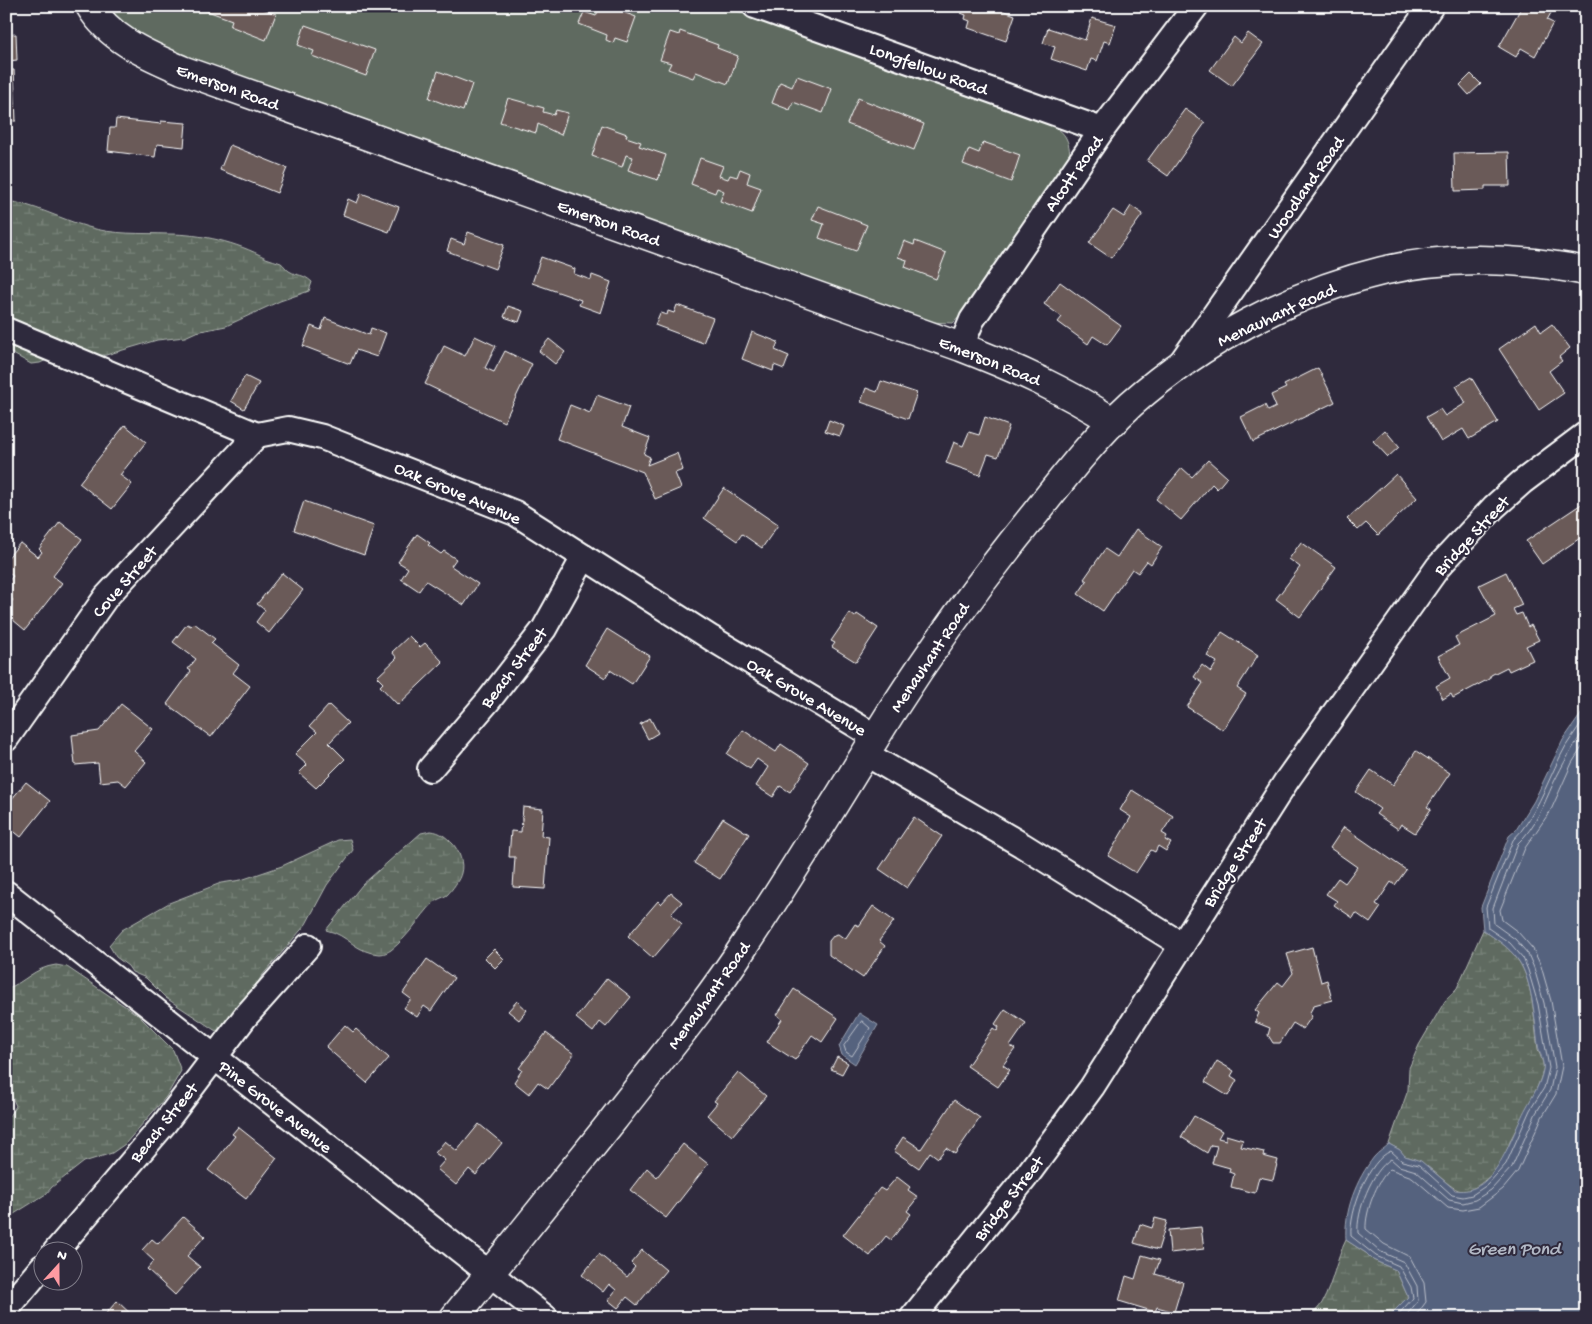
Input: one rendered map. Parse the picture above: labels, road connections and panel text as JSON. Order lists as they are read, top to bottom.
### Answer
{
  "streets": {
    "main road": ["Emerson Road", "Menauhant Road"],
    "street": [
      "Longfellow Road",
      "Alcott Road",
      "Woodland Road",
      "Oak Grove Avenue",
      "Bridge Street",
      "Cove Street",
      "Beach Street",
      "Pine Grove Avenue"
    ]
  },
  "crossings": [
    ["Longfellow Road", "Alcott Road"],
    ["Emerson Road", "Alcott Road"],
    ["Emerson Road", "Menauhant Road"],
    ["Woodland Road", "Menauhant Road"],
    ["Menauhant Road", "Oak Grove Avenue"],
    ["Menauhant Road", "Pine Grove Avenue"],
    ["Oak Grove Avenue", "Bridge Street"],
    ["Oak Grove Avenue", "Cove Street"],
    ["Oak Grove Avenue", "Beach Street"],
    ["Beach Street", "Pine Grove Avenue"]
  ],
  "water": ["Green Pond"],
  "north": "top"
}
